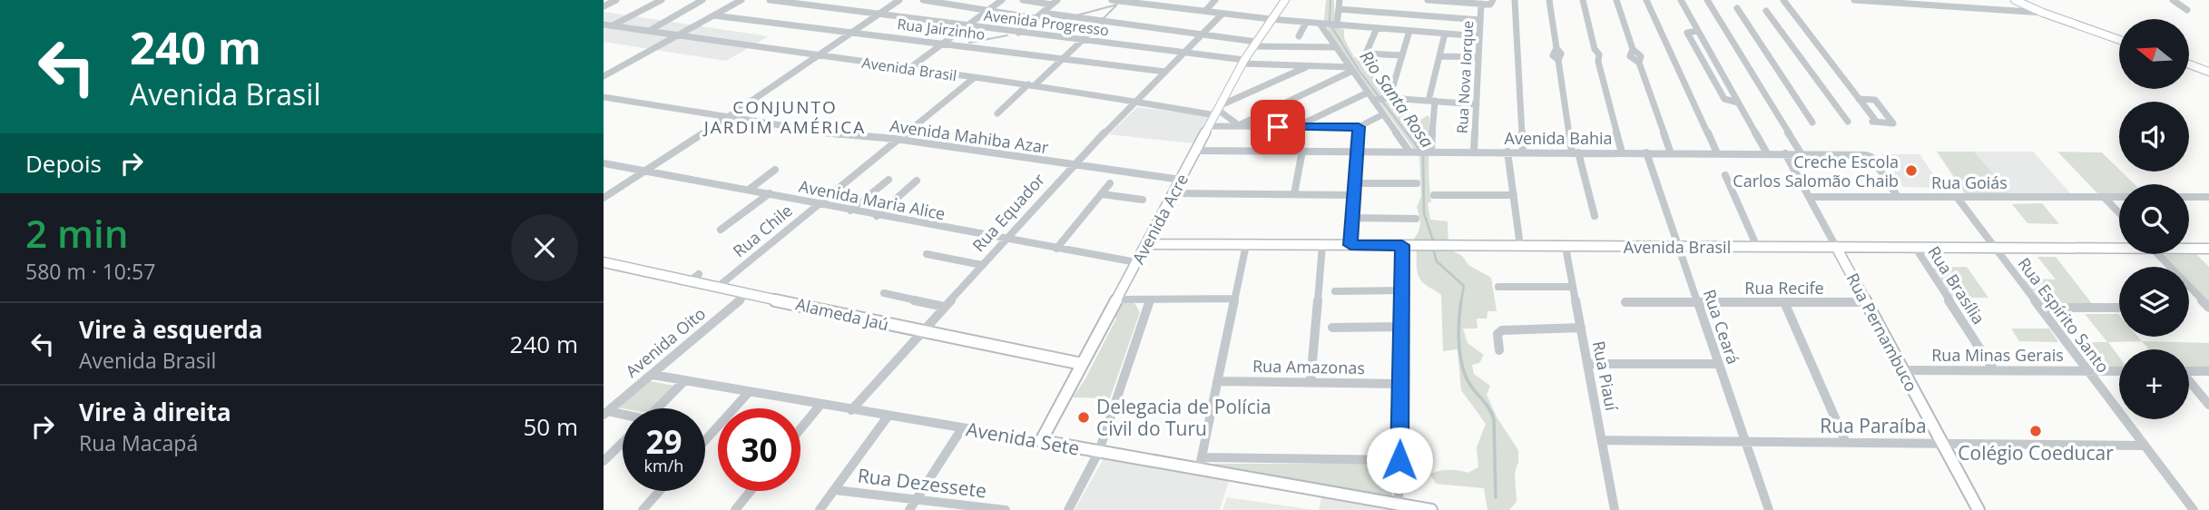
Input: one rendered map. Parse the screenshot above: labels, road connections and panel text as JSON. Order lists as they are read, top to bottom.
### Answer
{
  "streets": {
    "main road": [
      "Avenida Brasil",
      "Avenida Acre",
      "Alameda Jaú",
      "Rua Pernambuco",
      "Avenida Sete"
    ],
    "street": [
      "Avenida Progresso",
      "Rua Jairzinho",
      "Rua Nova Iorque",
      "Avenida Mahiba Azar",
      "Avenida Bahia",
      "Rua Goiás",
      "Avenida Maria Alice",
      "Rua Equador",
      "Rua Chile",
      "Rua Brasília",
      "Rua Recife",
      "Rua Espírito Santo",
      "Rua Ceará",
      "Avenida Oito",
      "Rua Minas Gerais",
      "Rua Amazonas",
      "Rua Piauí",
      "Rua Paraíba",
      "Rua Dezessete"
    ]
  },
  "crossings": [
    ["Avenida Progresso", "Rua Equador"],
    ["Avenida Progresso", "Avenida Acre"],
    ["Rua Jairzinho", "Rua Equador"],
    ["Avenida Brasil", "Rua Equador"],
    ["Avenida Brasil", "Avenida Acre"],
    ["Avenida Brasil", "Rua Chile"],
    ["Avenida Brasil", "Rua Brasília"],
    ["Avenida Brasil", "Rua Espírito Santo"],
    ["Avenida Brasil", "Rua Ceará"],
    ["Avenida Brasil", "Rua Pernambuco"],
    ["Avenida Brasil", "Rua Piauí"],
    ["Rua Nova Iorque", "Avenida Bahia"],
    ["Avenida Mahiba Azar", "Rua Equador"],
    ["Avenida Mahiba Azar", "Avenida Acre"],
    ["Avenida Mahiba Azar", "Rua Chile"],
    ["Avenida Bahia", "Rua Goiás"],
    ["Avenida Bahia", "Avenida Acre"],
    ["Avenida Bahia", "Rua Ceará"],
    ["Avenida Bahia", "Rua Pernambuco"],
    ["Rua Goiás", "Rua Espírito Santo"],
    ["Rua Goiás", "Rua Pernambuco"],
    ["Avenida Maria Alice", "Rua Equador"],
    ["Avenida Maria Alice", "Avenida Acre"],
    ["Avenida Maria Alice", "Rua Chile"],
    ["Rua Equador", "Alameda Jaú"],
    ["Rua Equador", "Avenida Sete"],
    ["Avenida Acre", "Alameda Jaú"],
    ["Avenida Acre", "Avenida Sete"],
    ["Rua Chile", "Alameda Jaú"],
    ["Rua Brasília", "Rua Minas Gerais"],
    ["Rua Recife", "Rua Ceará"],
    ["Rua Recife", "Rua Pernambuco"],
    ["Alameda Jaú", "Avenida Oito"],
    ["Rua Espírito Santo", "Rua Minas Gerais"],
    ["Rua Espírito Santo", "Rua Paraíba"],
    ["Rua Ceará", "Rua Paraíba"],
    ["Rua Pernambuco", "Rua Minas Gerais"],
    ["Rua Pernambuco", "Rua Paraíba"],
    ["Avenida Oito", "Avenida Sete"],
    ["Rua Piauí", "Rua Paraíba"]
  ],
  "districts": ["CONJUNTO JARDIM AMÉRICA"],
  "water": ["Rio Santa Rosa"],
  "places": ["Creche Escola Carlos Salomão Chaib", "Delegacia de Polícia Civil do Turu", "Colégio Coeducar"],
  "north": "left",
  "page": {
    "turn": ["240 m", "Avenida Brasil"],
    "map_buttons": "+",
    "then": "Depois",
    "heading": ["2 min", "580 m · 10:57"],
    "list": [
      {
        "name": "Vire à esquerda",
        "note": "Avenida Brasil",
        "value": "240 m"
      },
      {
        "name": "Vire à direita",
        "note": "Rua Macapá",
        "value": "50 m"
      }
    ],
    "speed": "29 km/h",
    "limit": "30"
  }
}
